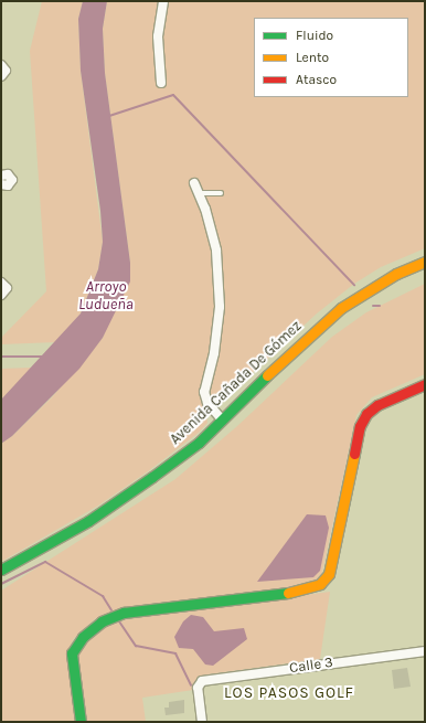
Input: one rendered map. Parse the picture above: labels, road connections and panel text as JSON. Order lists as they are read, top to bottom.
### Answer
{
  "streets": {
    "street": ["Avenida Cañada De Gómez", "Calle 3"]
  },
  "districts": ["LOS PASOS GOLF"],
  "water": ["Arroyo Ludueña"],
  "legend": ["Fluido", "Lento", "Atasco"]
}
